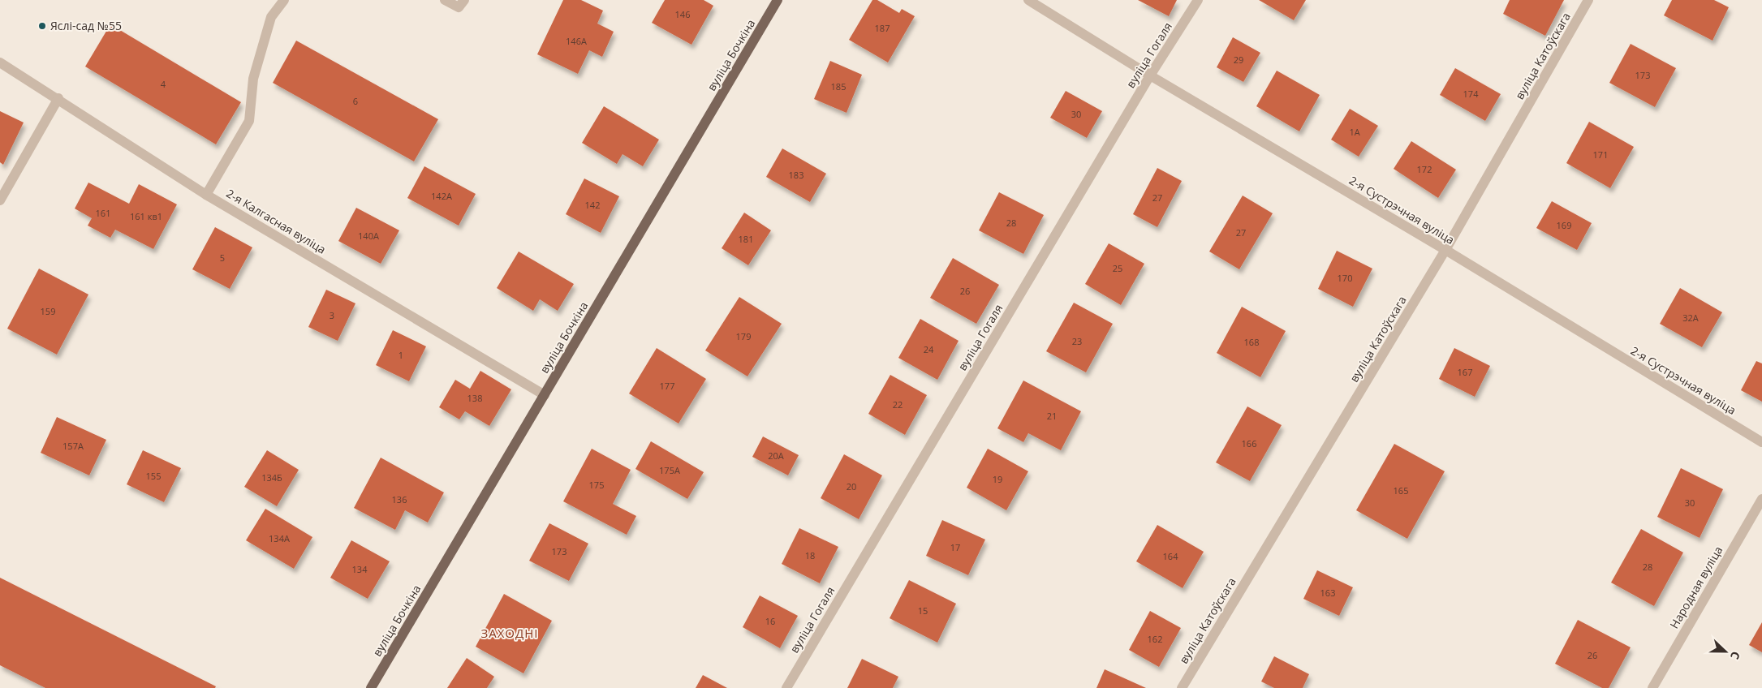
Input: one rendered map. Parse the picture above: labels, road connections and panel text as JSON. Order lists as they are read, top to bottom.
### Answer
{
  "streets": {
    "main road": ["вуліца Бочкіна"],
    "street": [
      "вуліца Гогаля",
      "вуліца Катоўскага",
      "2-я Сустрэчная вуліца",
      "2-я Калгасная вуліца",
      "Народная вуліца"
    ]
  },
  "crossings": [
    ["вуліца Бочкіна", "2-я Калгасная вуліца"],
    ["вуліца Гогаля", "2-я Сустрэчная вуліца"],
    ["вуліца Катоўскага", "2-я Сустрэчная вуліца"]
  ],
  "districts": ["ЗАХОДНІ"],
  "places": ["Яслі-сад №55"],
  "house_numbers": [
    "146",
    "187",
    "146А",
    "29",
    "173",
    "4",
    "185",
    "174",
    "6",
    "30",
    "1А",
    "171",
    "172",
    "183",
    "142А",
    "27",
    "142",
    "161",
    "161 кв1",
    "28",
    "169",
    "27",
    "140А",
    "181",
    "5",
    "25",
    "170",
    "26",
    "159",
    "3",
    "32А",
    "179",
    "23",
    "168",
    "24",
    "1",
    "167",
    "177",
    "138",
    "22",
    "21",
    "166",
    "157А",
    "20А",
    "175А",
    "155",
    "134Б",
    "19",
    "175",
    "20",
    "165",
    "136",
    "30",
    "134А",
    "17",
    "173",
    "18",
    "164",
    "28",
    "134",
    "163",
    "15",
    "16",
    "162",
    "26"
  ],
  "north": "right"
}
